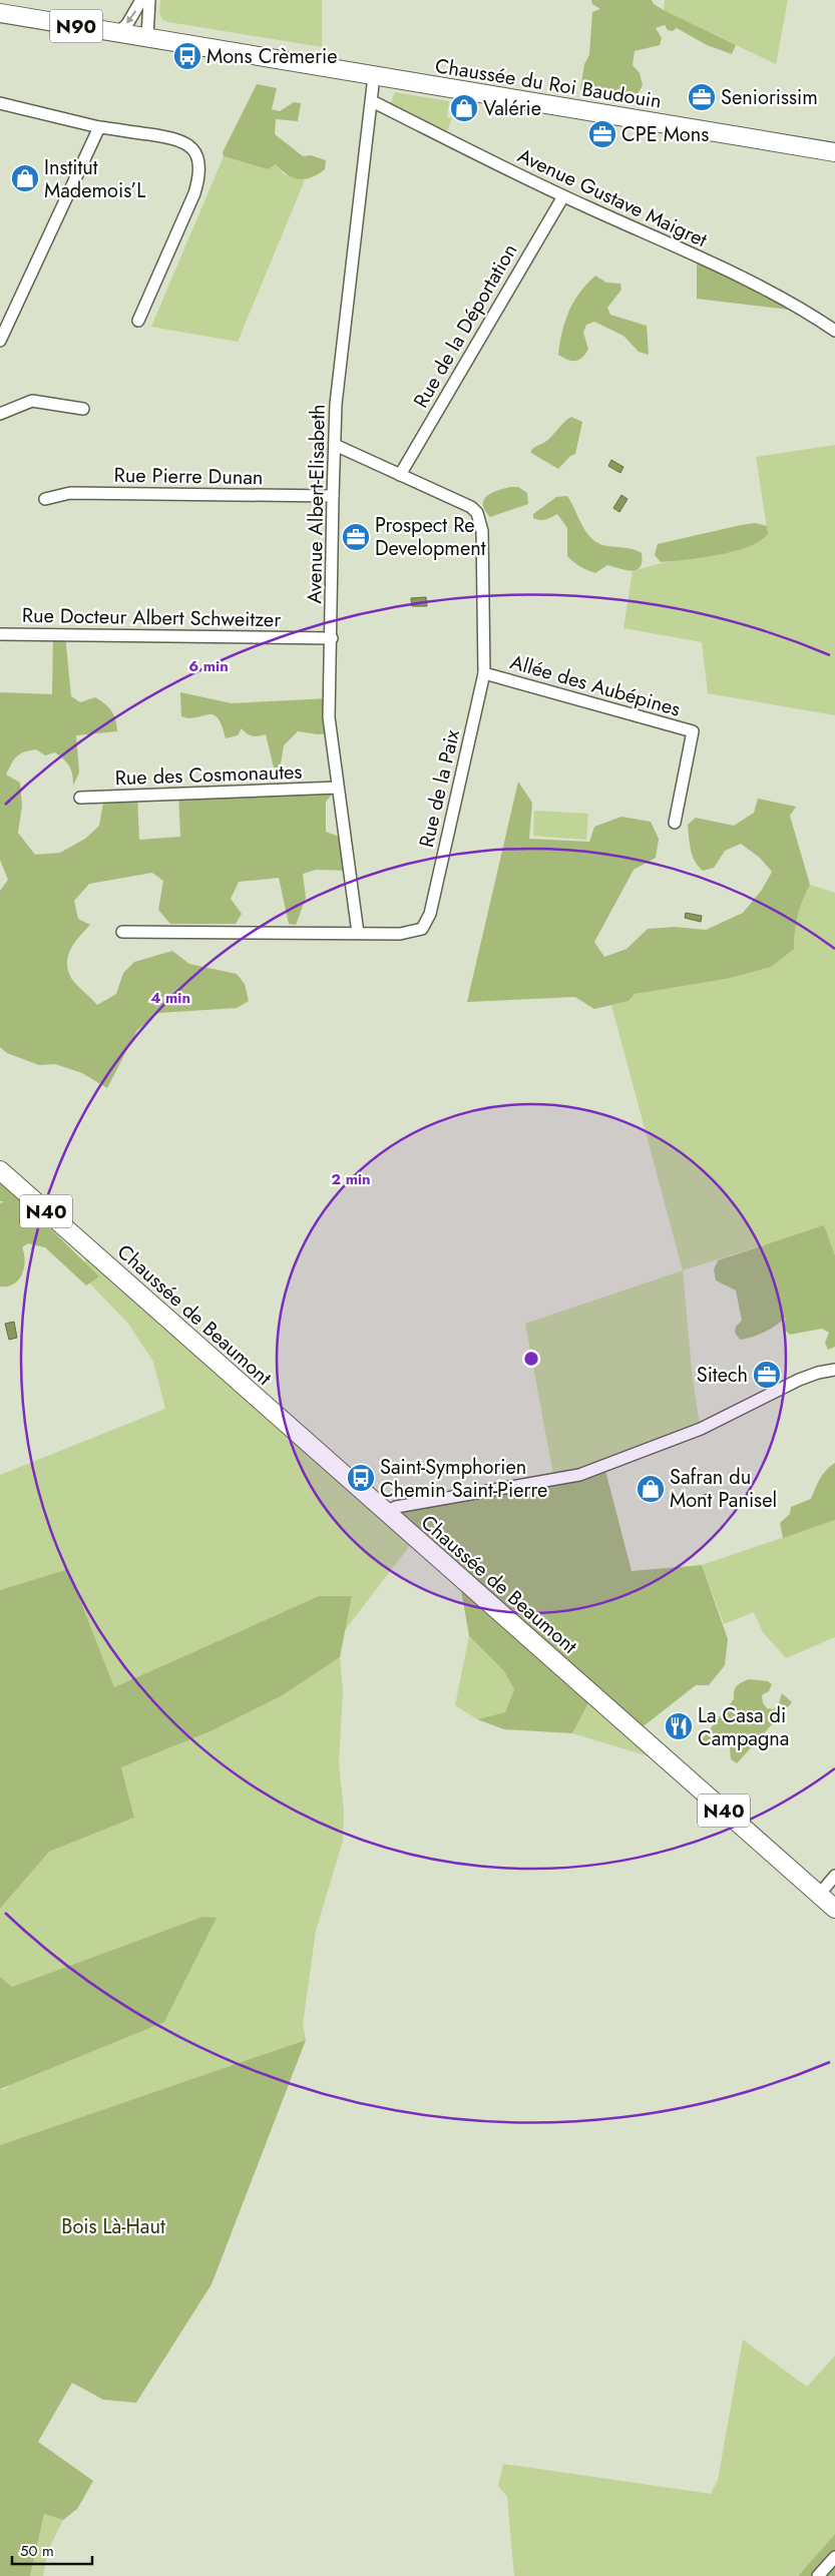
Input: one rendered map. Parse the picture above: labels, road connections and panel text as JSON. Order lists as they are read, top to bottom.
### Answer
{
  "streets": {
    "main road": [
      "N90",
      "Chaussée du Roi Baudouin",
      "N40",
      "Chaussée de Beaumont"
    ],
    "street": [
      "Avenue Gustave Maigret",
      "Rue de la Déportation",
      "Rue Pierre Dunan",
      "Avenue Albert-Elisabeth",
      "Rue Docteur Albert Schweitzer",
      "Allée des Aubépines",
      "Rue des Cosmonautes",
      "Rue de la Paix"
    ]
  },
  "crossings": [
    ["N90", "Chaussée du Roi Baudouin"],
    ["Chaussée du Roi Baudouin", "Avenue Albert-Elisabeth"],
    ["Avenue Gustave Maigret", "Rue de la Déportation"],
    ["Avenue Gustave Maigret", "Avenue Albert-Elisabeth"],
    ["Rue de la Déportation", "Rue de la Paix"],
    ["Rue Pierre Dunan", "Avenue Albert-Elisabeth"],
    ["Avenue Albert-Elisabeth", "Rue Docteur Albert Schweitzer"],
    ["Avenue Albert-Elisabeth", "Rue des Cosmonautes"],
    ["Avenue Albert-Elisabeth", "Rue de la Paix"],
    ["Allée des Aubépines", "Rue de la Paix"]
  ],
  "parks": ["Bois Là-Haut"],
  "places": {
    "bus stop": ["Mons Crèmerie", "Saint-Symphorien Chemin Saint-Pierre"],
    "office": [
      "Seniorissim",
      "CPE Mons",
      "Prospect Re Development",
      "Sitech"
    ],
    "shop": ["Valérie", "Institut Mademois’L", "Safran du Mont Panisel"],
    "restaurant": ["La Casa di Campagna"]
  },
  "scale_bar": "50 m",
  "rings": ["6 min", "4 min", "2 min"]
}
